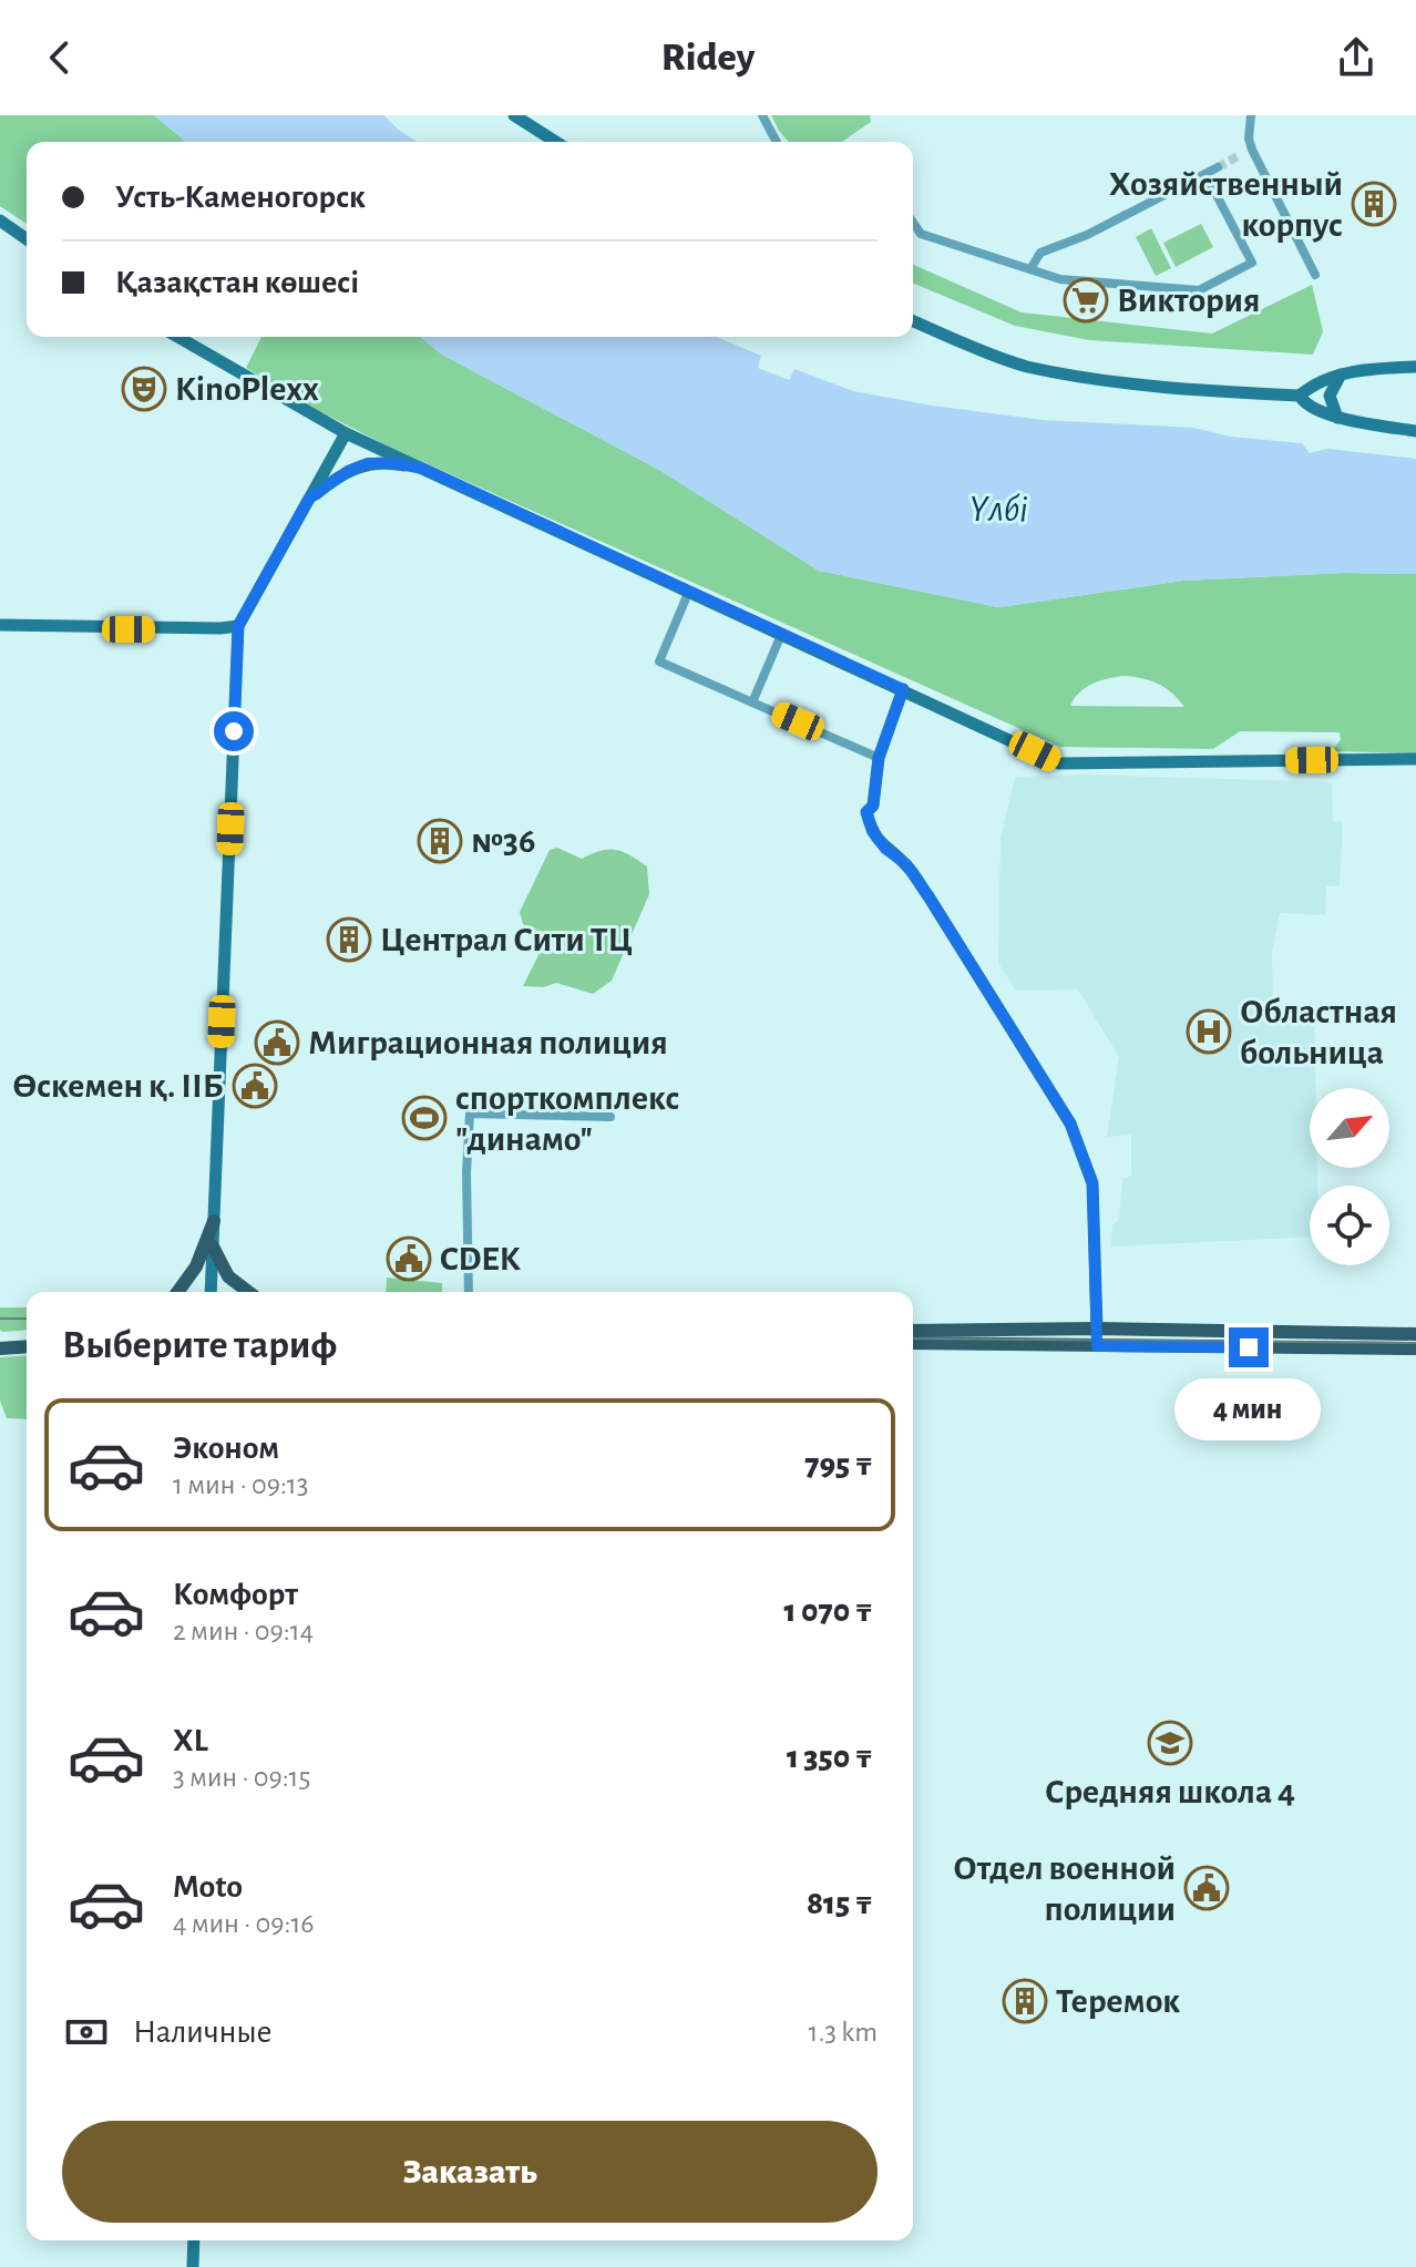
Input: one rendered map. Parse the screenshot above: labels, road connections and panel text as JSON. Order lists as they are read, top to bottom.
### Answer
{
  "water": ["Үлбі"],
  "places": {
    "building": [
      "Хозяйственный корпус",
      "№36",
      "Централ Сити ТЦ",
      "Теремок"
    ],
    "supermarket": ["Виктория"],
    "theatre": ["KinoPlexx"],
    "hospital": ["Областная больница"],
    "public building": [
      "Миграционная полиция",
      "Өскемен қ. ІІБ",
      "CDEK",
      "Отдел военной полиции"
    ],
    "sports": ["спорткомплекс \"динамо\""],
    "school or university": ["Средняя школа 4"]
  },
  "north": "top right",
  "page": {
    "header": "Ridey",
    "banner": ["Усть-Каменогорск", "Қазақстан көшесі"],
    "heading": "Выберите тариф",
    "bubble": "4 мин",
    "list": [
      {
        "name": "Эконом",
        "note": "1 мин · 09:13",
        "value": "795 ₸"
      },
      {
        "name": "Комфорт",
        "note": "2 мин · 09:14",
        "value": "1 070 ₸"
      },
      {
        "name": "XL",
        "note": "3 мин · 09:15",
        "value": "1 350 ₸"
      },
      {
        "name": "Moto",
        "note": "4 мин · 09:16",
        "value": "815 ₸"
      }
    ],
    "pay": ["Наличные", "1.3 km"],
    "buttons": "Заказать"
  }
}
